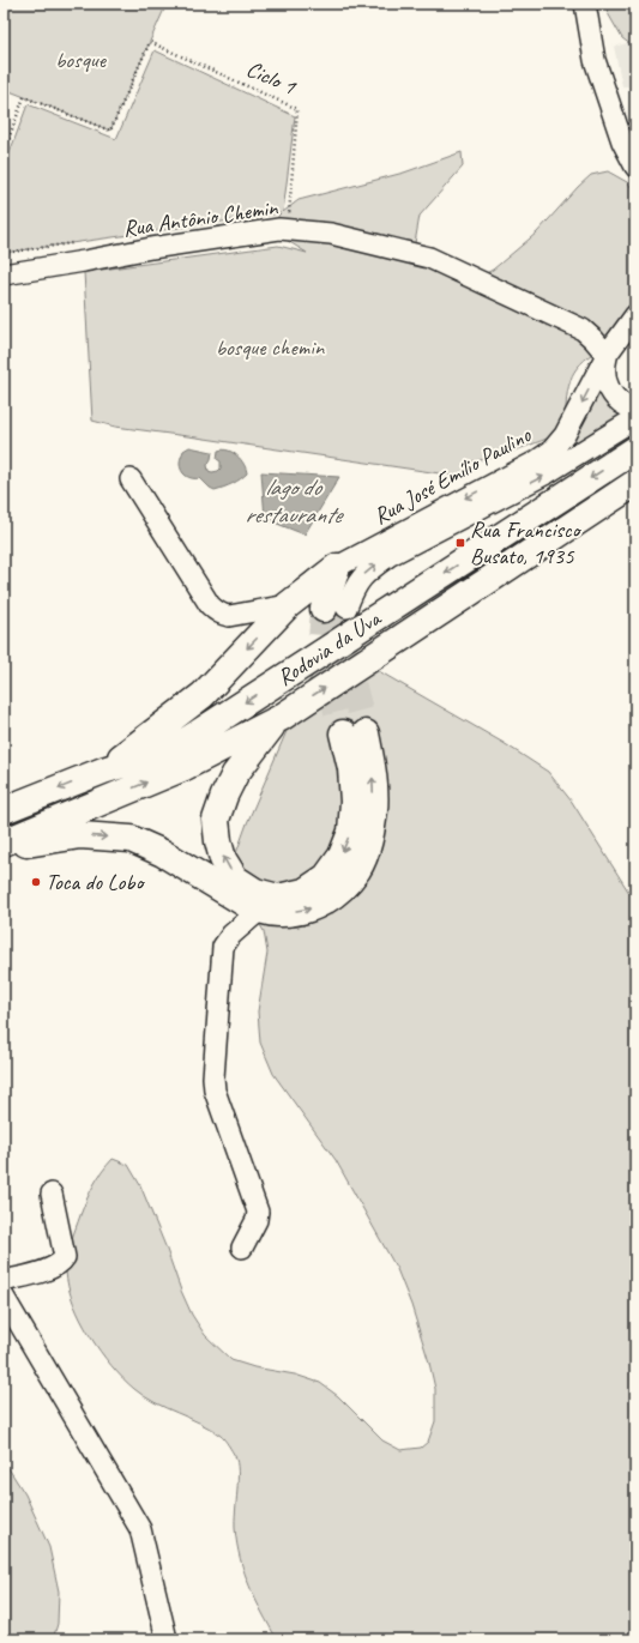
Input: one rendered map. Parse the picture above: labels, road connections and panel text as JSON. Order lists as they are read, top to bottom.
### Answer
{
  "streets": {
    "main road": ["Rodovia da Uva"],
    "street": ["Rua Antônio Chemin", "Rua José Emílio Paulino"],
    "path": ["Ciclo 1"]
  },
  "crossings": [
    ["Rua Antônio Chemin", "Rua José Emílio Paulino"]
  ],
  "water": ["lago do restaurante"],
  "parks": ["bosque", "bosque chemin"],
  "places": {
    "transit": ["Rua Francisco Busato, 1935"],
    "other": ["Toca do Lobo"]
  }
}
